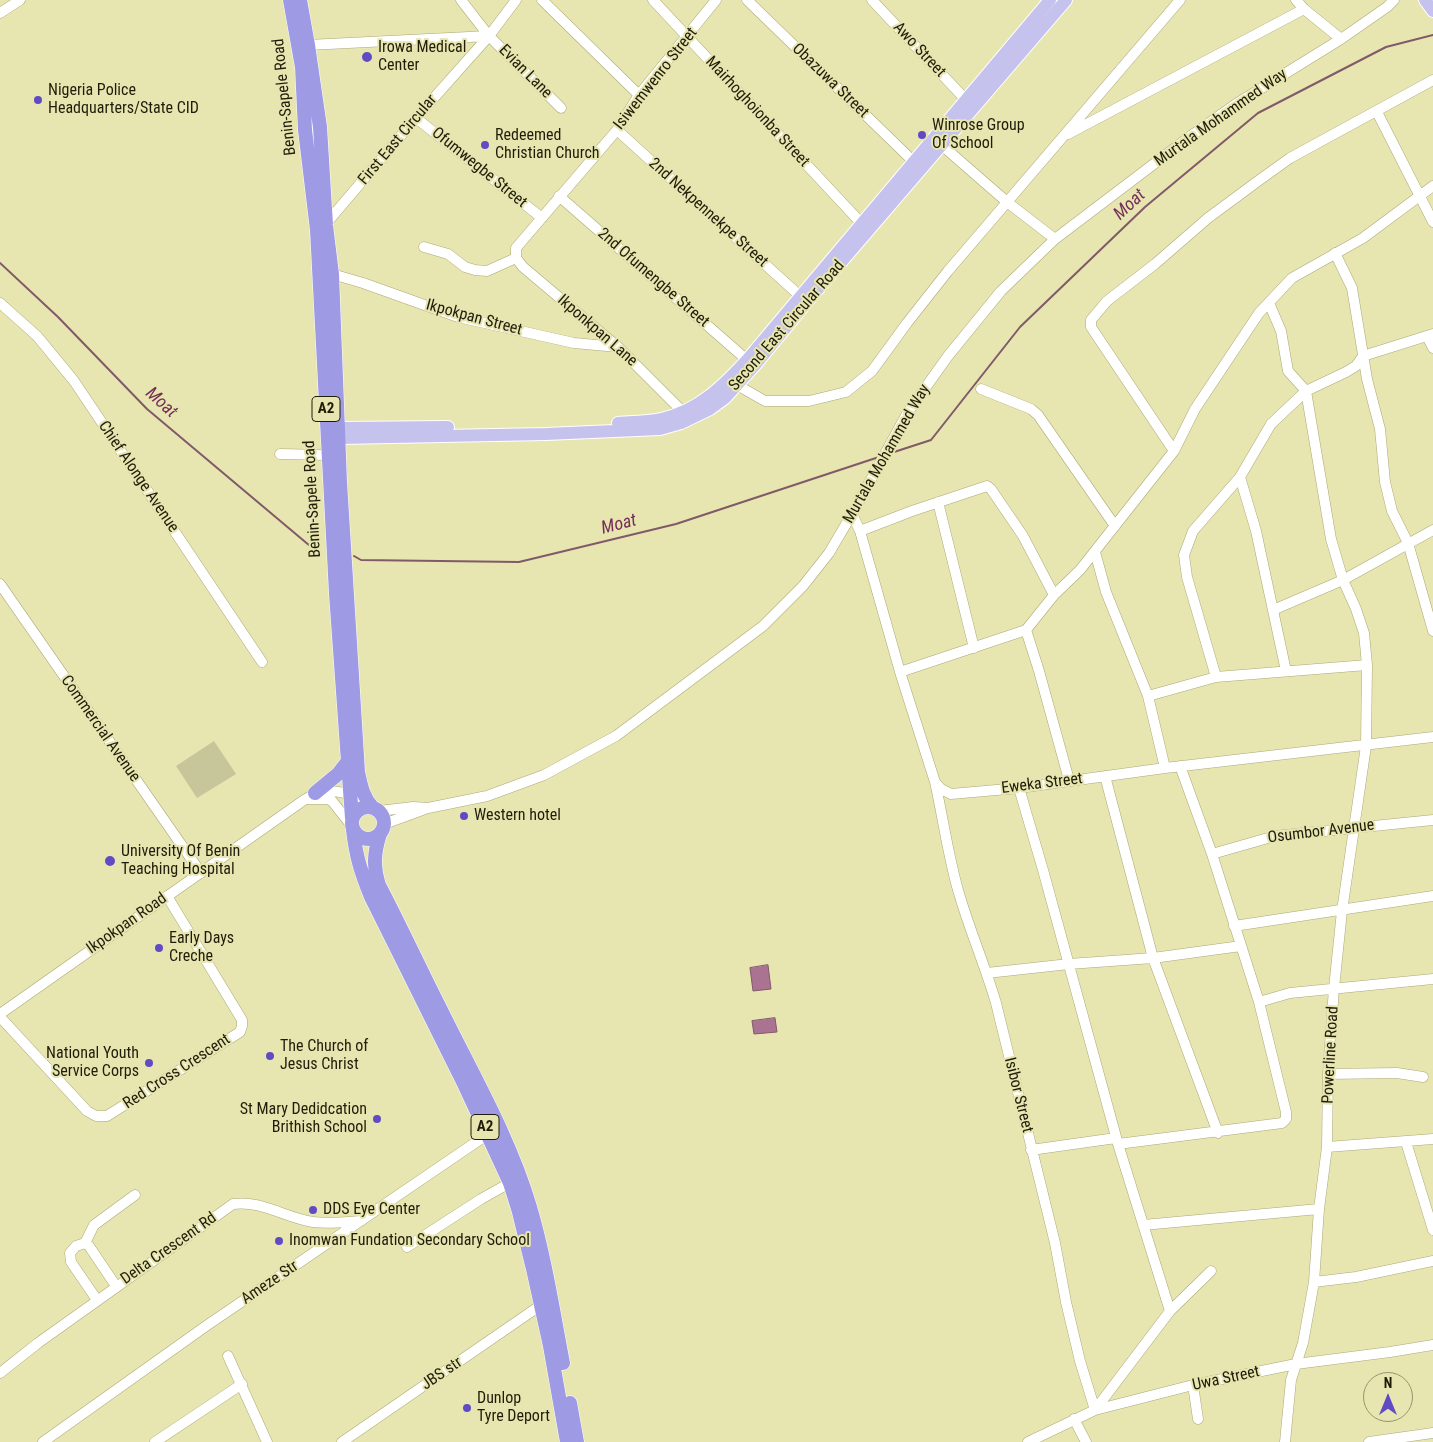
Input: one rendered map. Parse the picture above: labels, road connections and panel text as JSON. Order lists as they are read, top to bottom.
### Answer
{
  "streets": {
    "highway": ["Benin-Sapele Road", "A2"],
    "main road": ["Second East Circular Road"],
    "street": [
      "Awo Street",
      "Evian Lane",
      "Isiwemwenro Street",
      "Obazuwa Street",
      "Mairhoghoionba Street",
      "Murtala Mohammed Way",
      "First East Circular",
      "Ofumwegbe Street",
      "2nd Nekpennekpe Street",
      "2nd Ofumengbe Street",
      "Ikpokpan Street",
      "Ikponkpan Lane",
      "Chief Alonge Avenue",
      "Commercial Avenue",
      "Eweka Street",
      "Osumbor Avenue",
      "Ikpokpan Road",
      "Powerline Road",
      "Red Cross Crescent",
      "Isibor Street",
      "Delta Crescent Rd",
      "Ameze Str",
      "JBS str",
      "Uwa Street"
    ]
  },
  "crossings": [
    ["Awo Street", "Second East Circular Road"],
    ["Evian Lane", "First East Circular"],
    ["Isiwemwenro Street", "Mairhoghoionba Street"],
    ["Isiwemwenro Street", "Ofumwegbe Street"],
    ["Isiwemwenro Street", "2nd Nekpennekpe Street"],
    ["Isiwemwenro Street", "2nd Ofumengbe Street"],
    ["Isiwemwenro Street", "Ikponkpan Lane"],
    ["Obazuwa Street", "Second East Circular Road"],
    ["Benin-Sapele Road", "Murtala Mohammed Way"],
    ["Benin-Sapele Road", "First East Circular"],
    ["Benin-Sapele Road", "Ikpokpan Street"],
    ["Benin-Sapele Road", "Second East Circular Road"],
    ["Benin-Sapele Road", "A2"],
    ["Mairhoghoionba Street", "Second East Circular Road"],
    ["Murtala Mohammed Way", "A2"],
    ["First East Circular", "Ofumwegbe Street"],
    ["2nd Nekpennekpe Street", "Second East Circular Road"],
    ["2nd Ofumengbe Street", "Second East Circular Road"],
    ["Ikpokpan Street", "Ikponkpan Lane"],
    ["Second East Circular Road", "Ikponkpan Lane"],
    ["A2", "Ameze Str"],
    ["A2", "JBS str"],
    ["Commercial Avenue", "Ikpokpan Road"],
    ["Eweka Street", "Powerline Road"],
    ["Eweka Street", "Isibor Street"],
    ["Osumbor Avenue", "Powerline Road"],
    ["Ikpokpan Road", "Red Cross Crescent"],
    ["Powerline Road", "Uwa Street"],
    ["Isibor Street", "Uwa Street"],
    ["Delta Crescent Rd", "Ameze Str"]
  ],
  "water": ["Moat"],
  "places": [
    "Irowa Medical Center",
    "Nigeria Police Headquarters/State CID",
    "Winrose Group Of School",
    "Redeemed Christian Church",
    "Western hotel",
    "University Of Benin Teaching Hospital",
    "Early Days Creche",
    "The Church of Jesus Christ",
    "National Youth Service Corps",
    "St Mary Dedidcation Brithish School",
    "DDS Eye Center",
    "Inomwan Fundation Secondary School",
    "Dunlop Tyre Deport"
  ],
  "north": "top"
}
